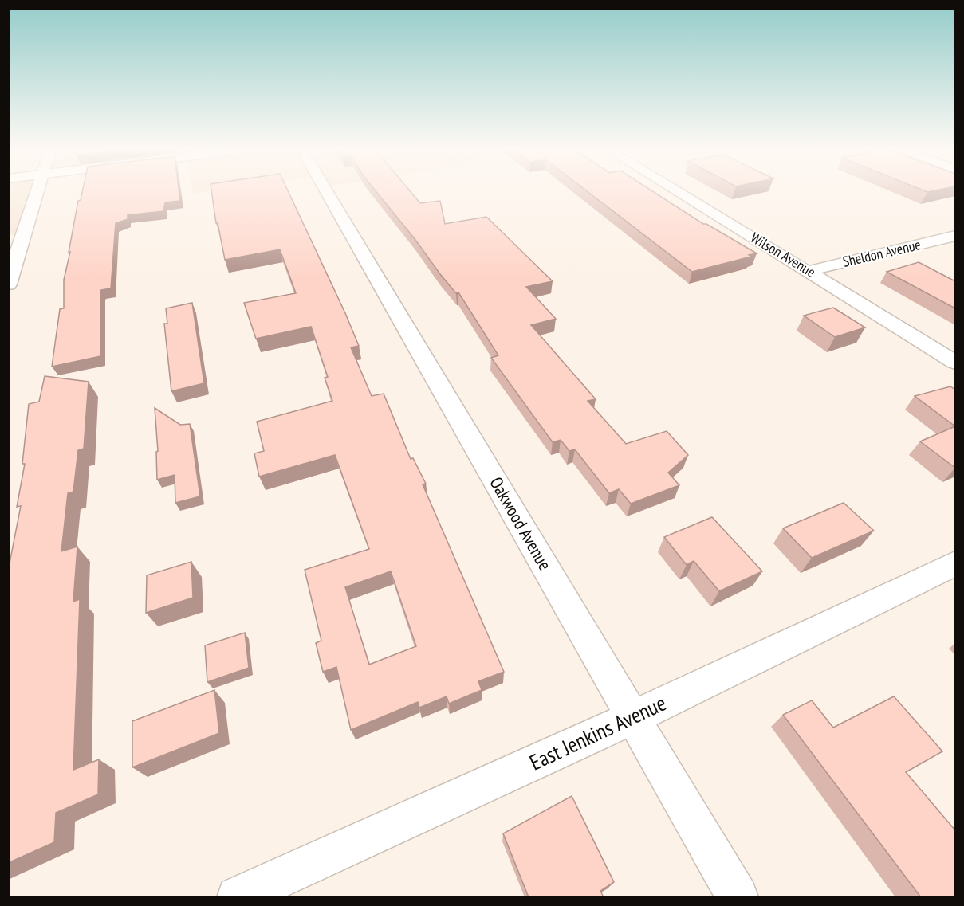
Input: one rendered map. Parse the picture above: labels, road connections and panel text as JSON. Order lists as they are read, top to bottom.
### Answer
{
  "streets": {
    "street": [
      "Sheldon Avenue",
      "Wilson Avenue",
      "Oakwood Avenue",
      "East Jenkins Avenue"
    ]
  },
  "crossings": [
    ["Sheldon Avenue", "Wilson Avenue"],
    ["Oakwood Avenue", "East Jenkins Avenue"]
  ]
}
